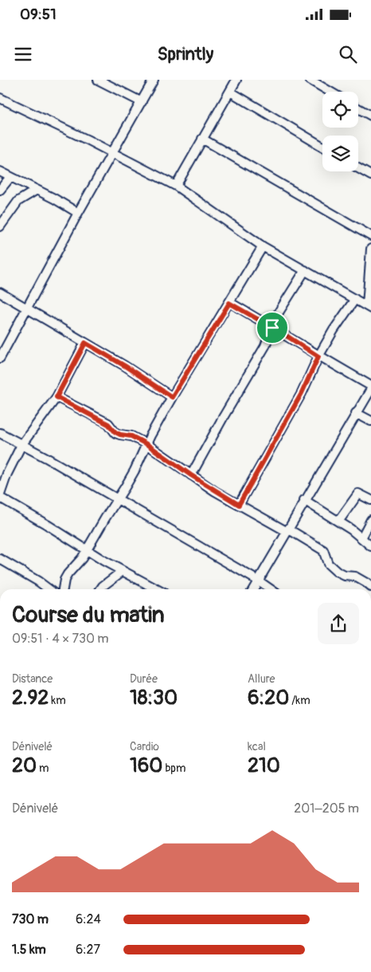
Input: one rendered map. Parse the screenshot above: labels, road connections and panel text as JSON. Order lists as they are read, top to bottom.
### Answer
{
  "page": {
    "status": "09:51",
    "header": "Sprintly",
    "heading": ["Course du matin", "09:51 · 4 × 730 m"],
    "stats": [
      ["Distance", "2.92 km"],
      ["Durée", "18:30"],
      ["Allure", "6:20 /km"],
      ["Dénivelé", "20 m"],
      ["Cardio", "160 bpm"],
      ["kcal", "210"]
    ],
    "chart": ["Dénivelé", "201–205 m"],
    "list": [
      {
        "name": "730 m",
        "note": "6:24"
      },
      {
        "name": "1.5 km",
        "note": "6:27"
      }
    ]
  }
}
